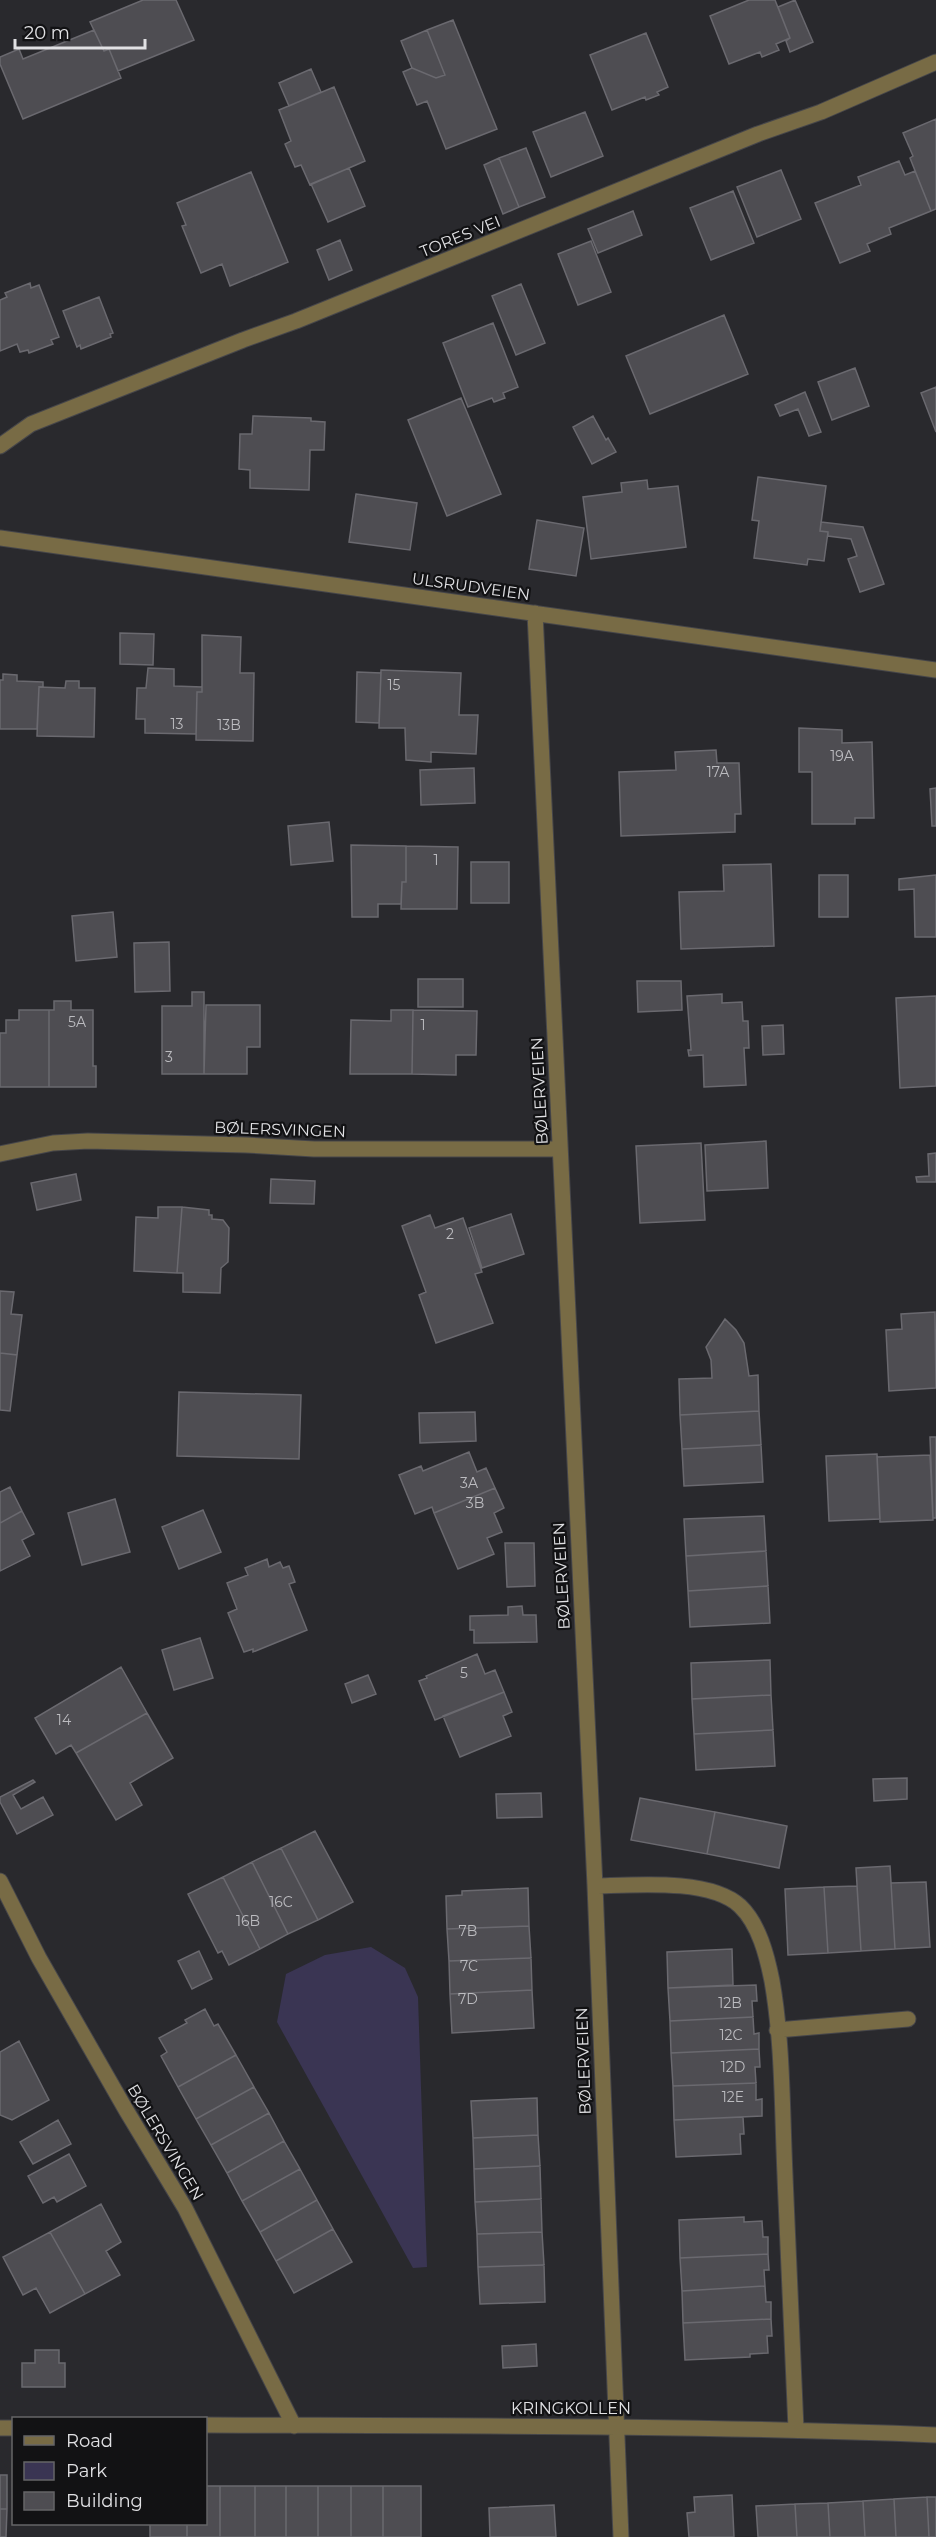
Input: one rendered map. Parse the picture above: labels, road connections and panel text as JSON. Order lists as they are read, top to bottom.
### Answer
{
  "streets": {
    "street": [
      "TORES VEI",
      "ULSRUDVEIEN",
      "BØLERVEIEN",
      "BØLERSVINGEN",
      "KRINGKOLLEN"
    ]
  },
  "crossings": [
    ["ULSRUDVEIEN", "BØLERVEIEN"],
    ["BØLERVEIEN", "BØLERSVINGEN"],
    ["BØLERVEIEN", "KRINGKOLLEN"],
    ["BØLERSVINGEN", "KRINGKOLLEN"]
  ],
  "house_numbers": [
    "15",
    "13",
    "13B",
    "19A",
    "17A",
    "1",
    "5A",
    "1",
    "3",
    "2",
    "3A",
    "3B",
    "5",
    "14",
    "16C",
    "16B",
    "7B",
    "7C",
    "7D",
    "12B",
    "12C",
    "12D",
    "12E"
  ],
  "legend": ["Road", "Park", "Building"],
  "scale_bar": "20 m"
}
